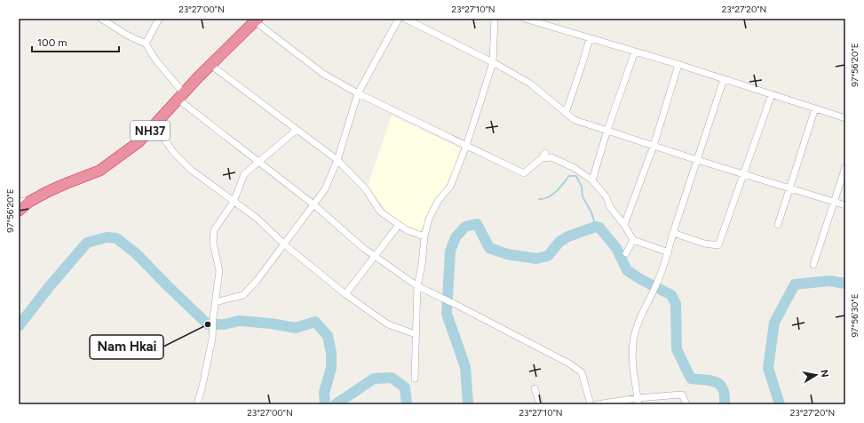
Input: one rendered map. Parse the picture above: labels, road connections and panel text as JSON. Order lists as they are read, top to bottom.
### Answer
{
  "streets": {
    "highway": ["NH37"]
  },
  "places": ["Nam Hkai"],
  "scale_bar": "100 m",
  "north": "right",
  "coordinates": [
    "23°27'00\"N",
    "23°27'10\"N",
    "23°27'20\"N",
    "97°56'20\"E",
    "97°56'30\"E"
  ]
}
